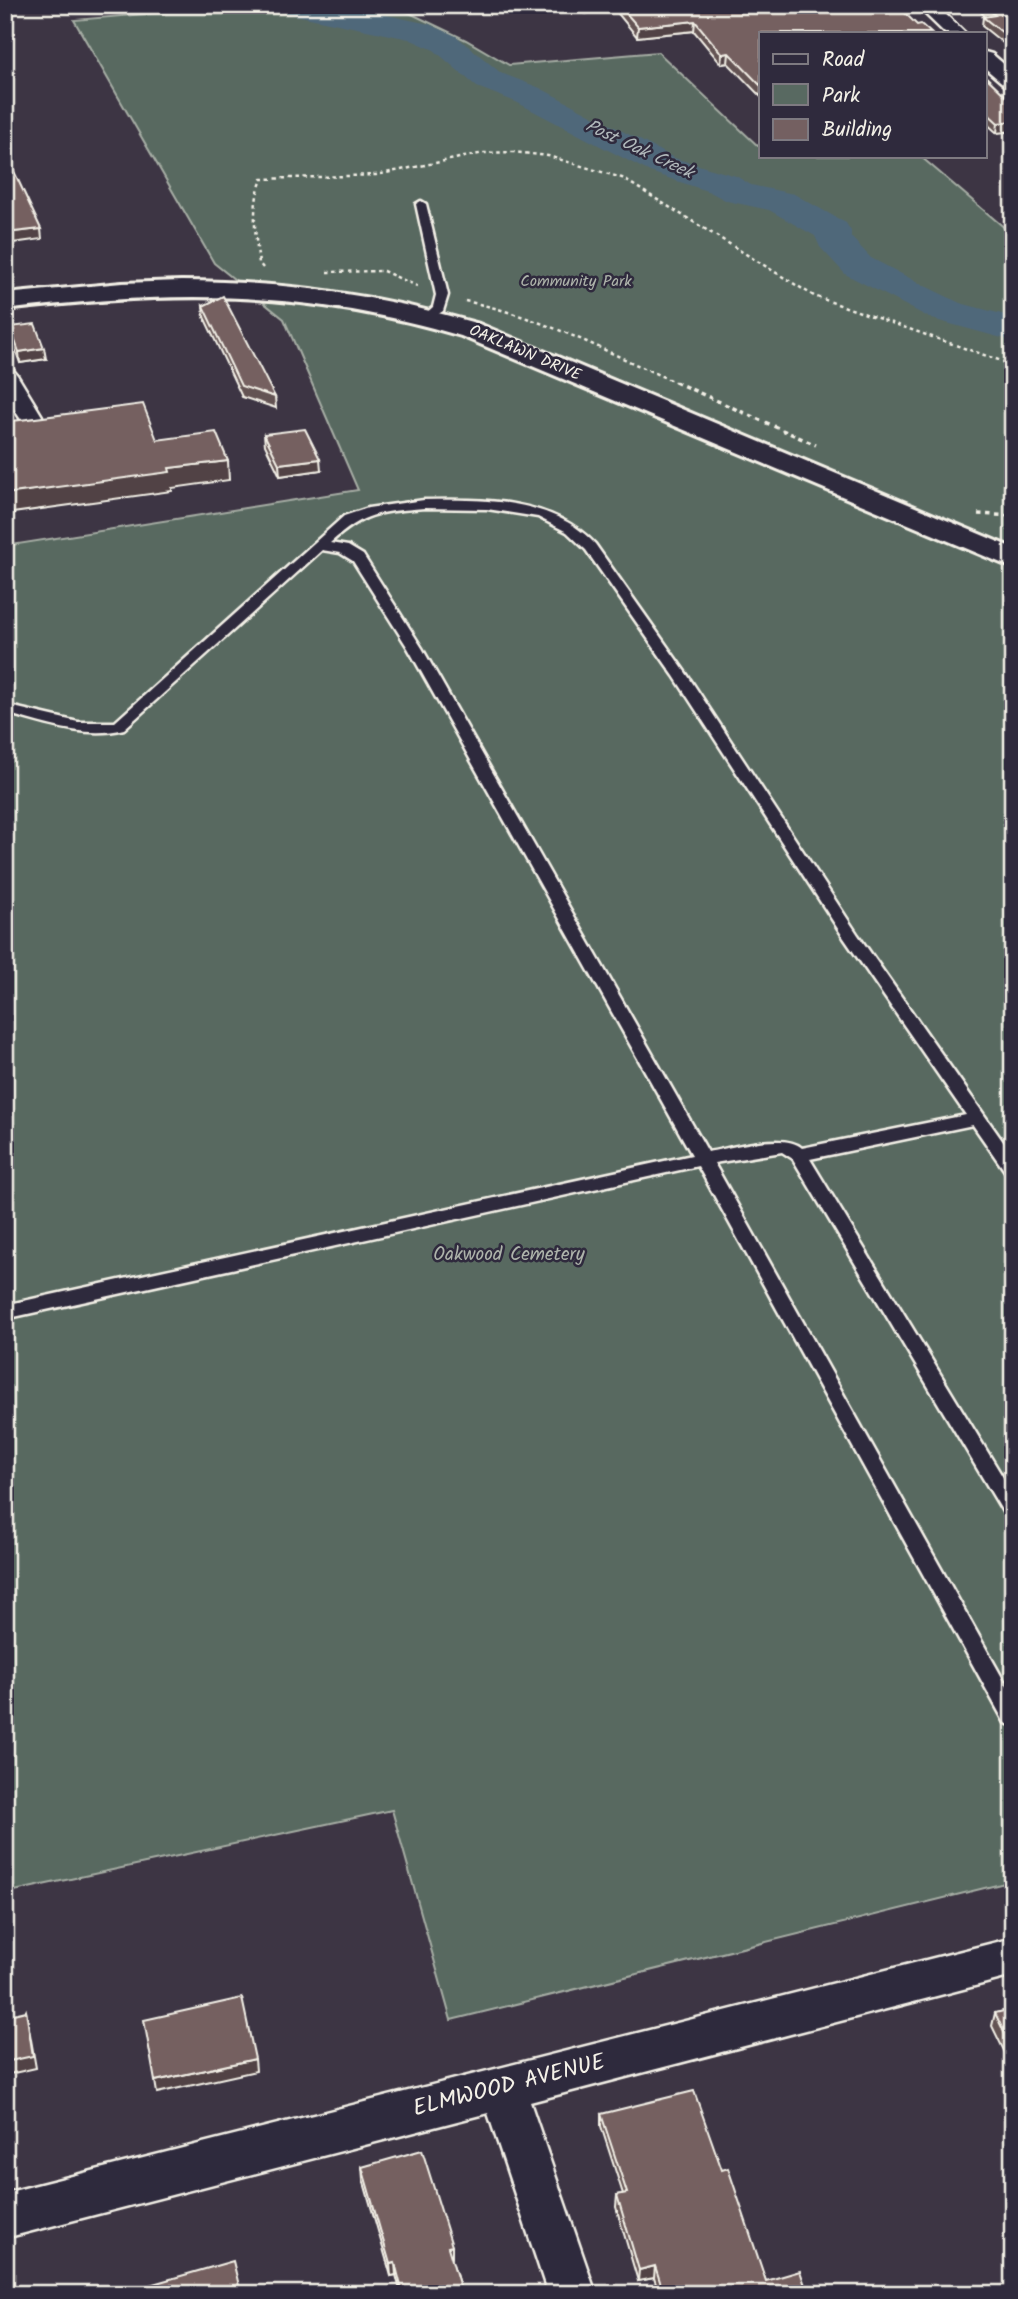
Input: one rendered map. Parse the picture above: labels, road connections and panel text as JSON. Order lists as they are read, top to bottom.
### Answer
{
  "streets": {
    "street": ["OAKLAWN DRIVE", "ELMWOOD AVENUE"]
  },
  "water": ["Post Oak Creek"],
  "parks": ["Community Park", "Oakwood Cemetery"],
  "legend": ["Road", "Park", "Building"]
}
